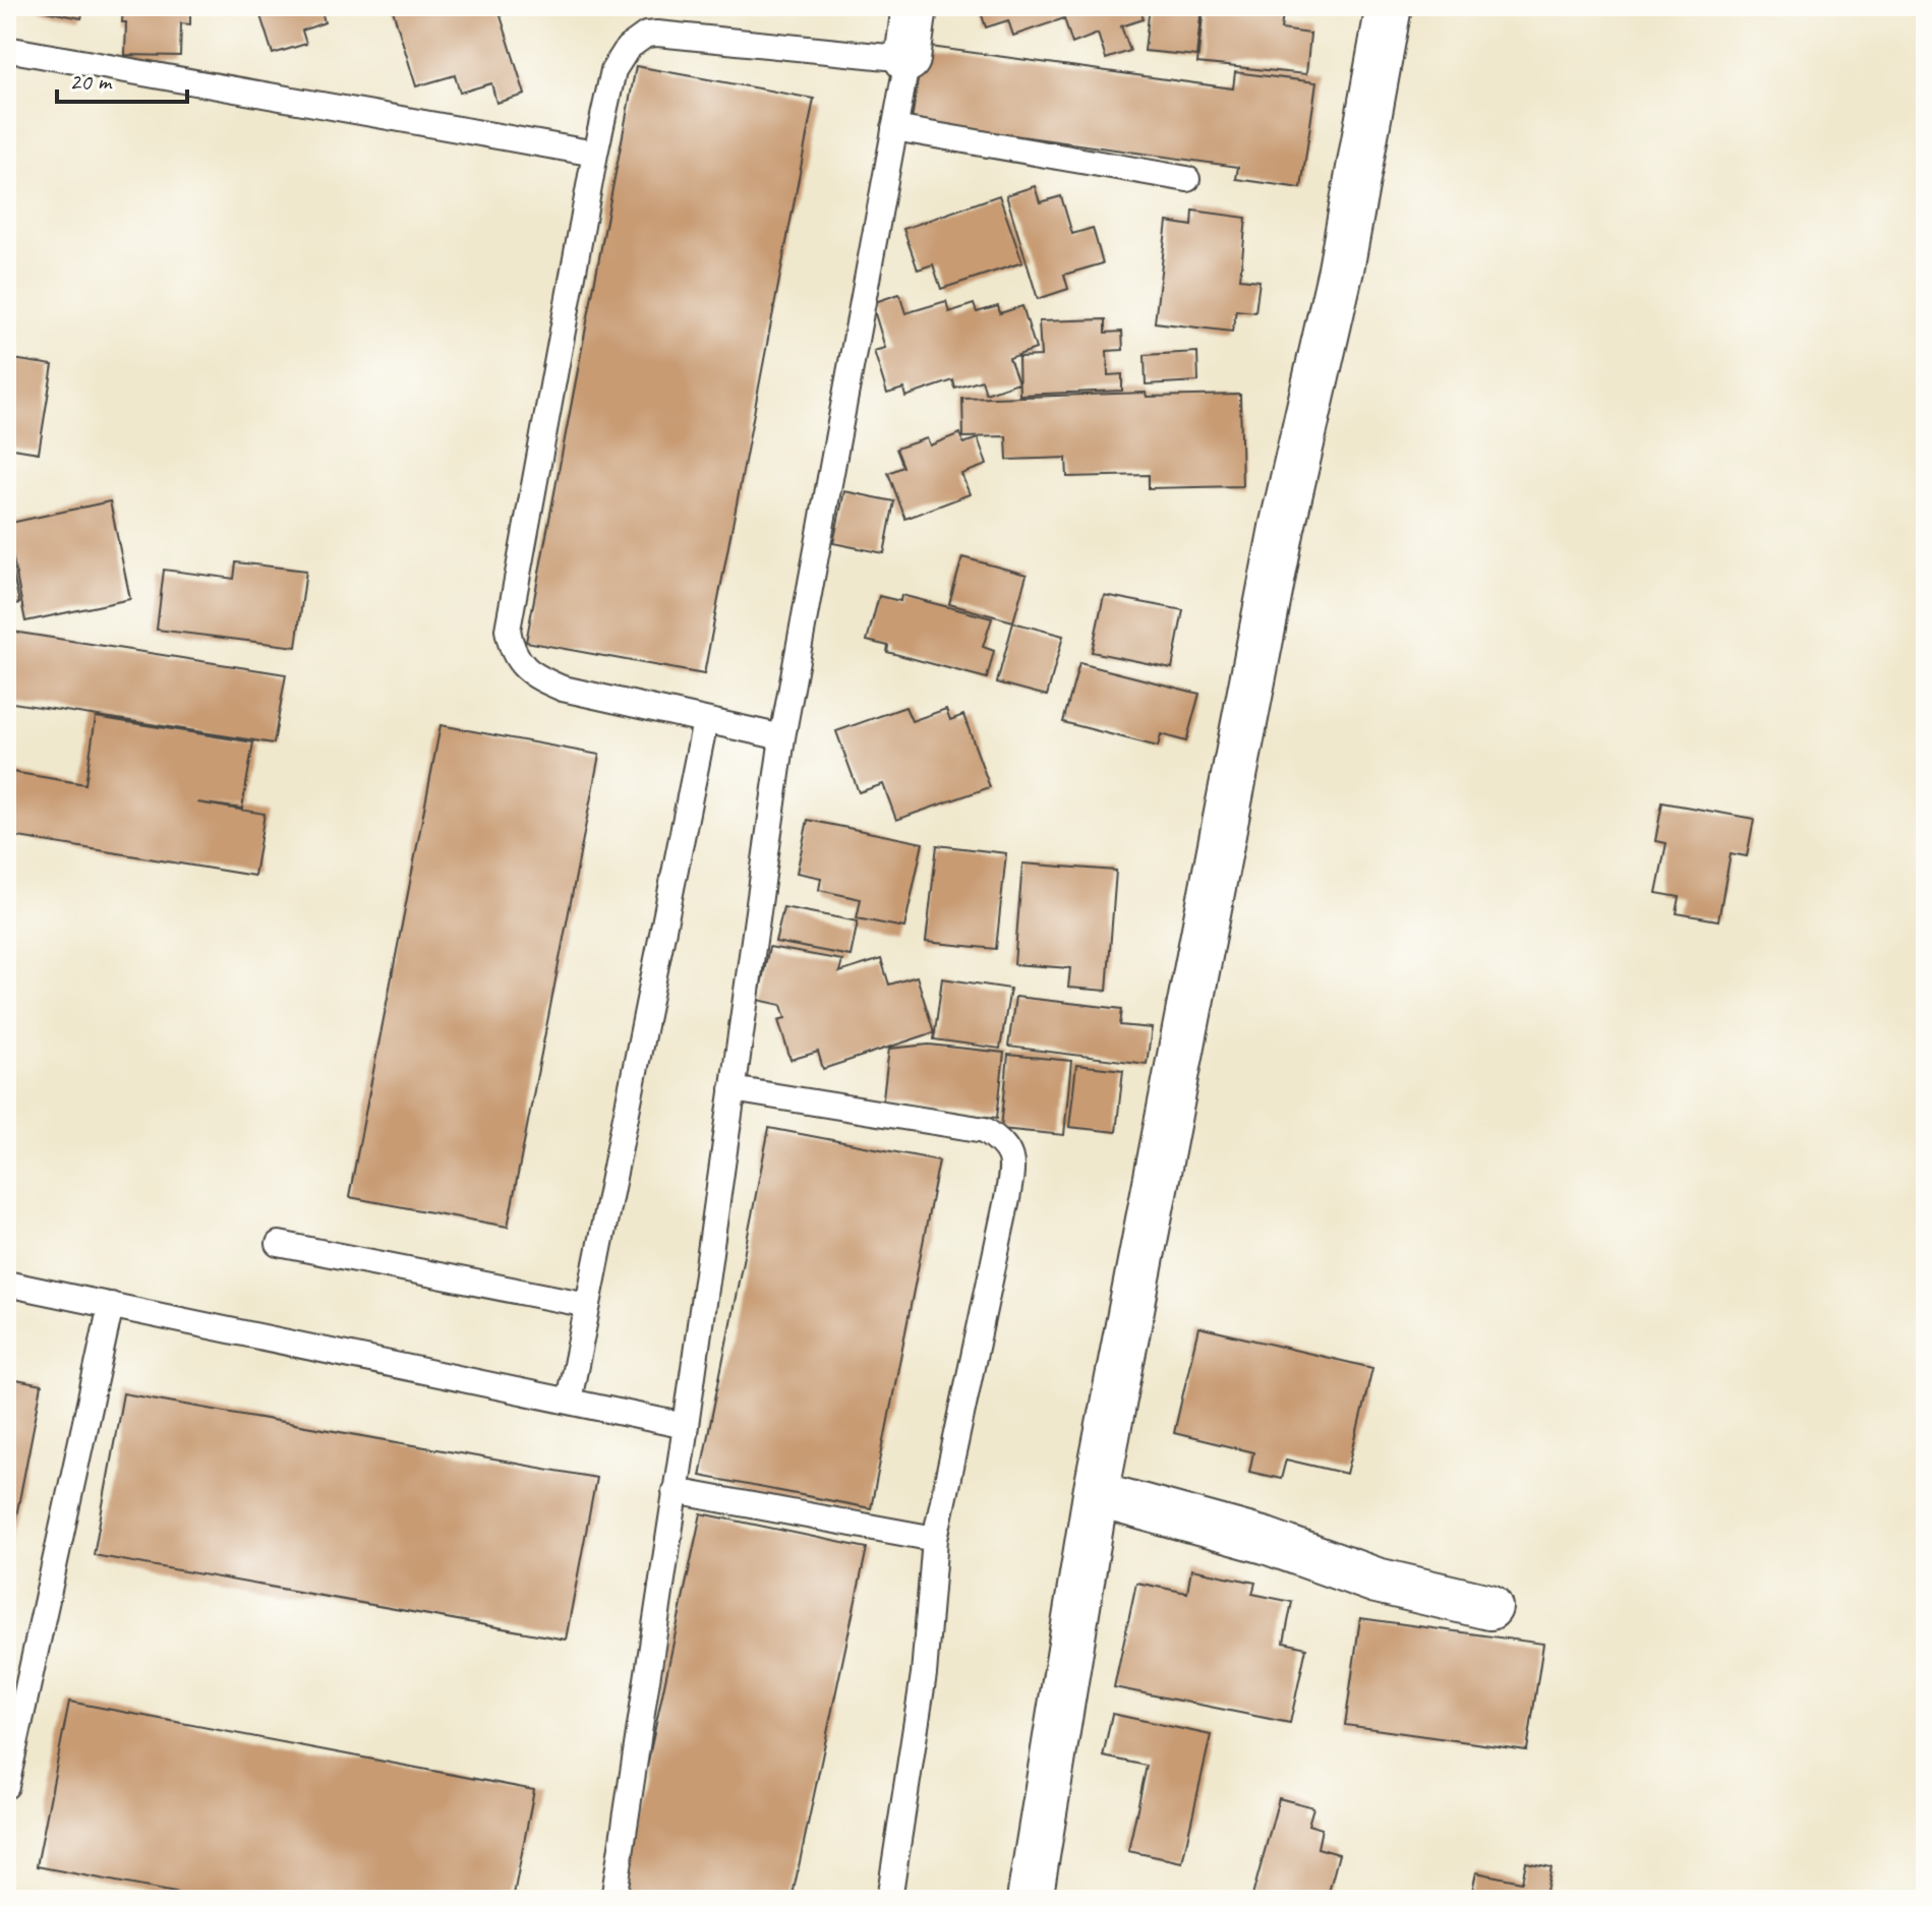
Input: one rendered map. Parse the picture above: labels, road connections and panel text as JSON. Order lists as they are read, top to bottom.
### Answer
{
  "scale_bar": "20 m"
}
